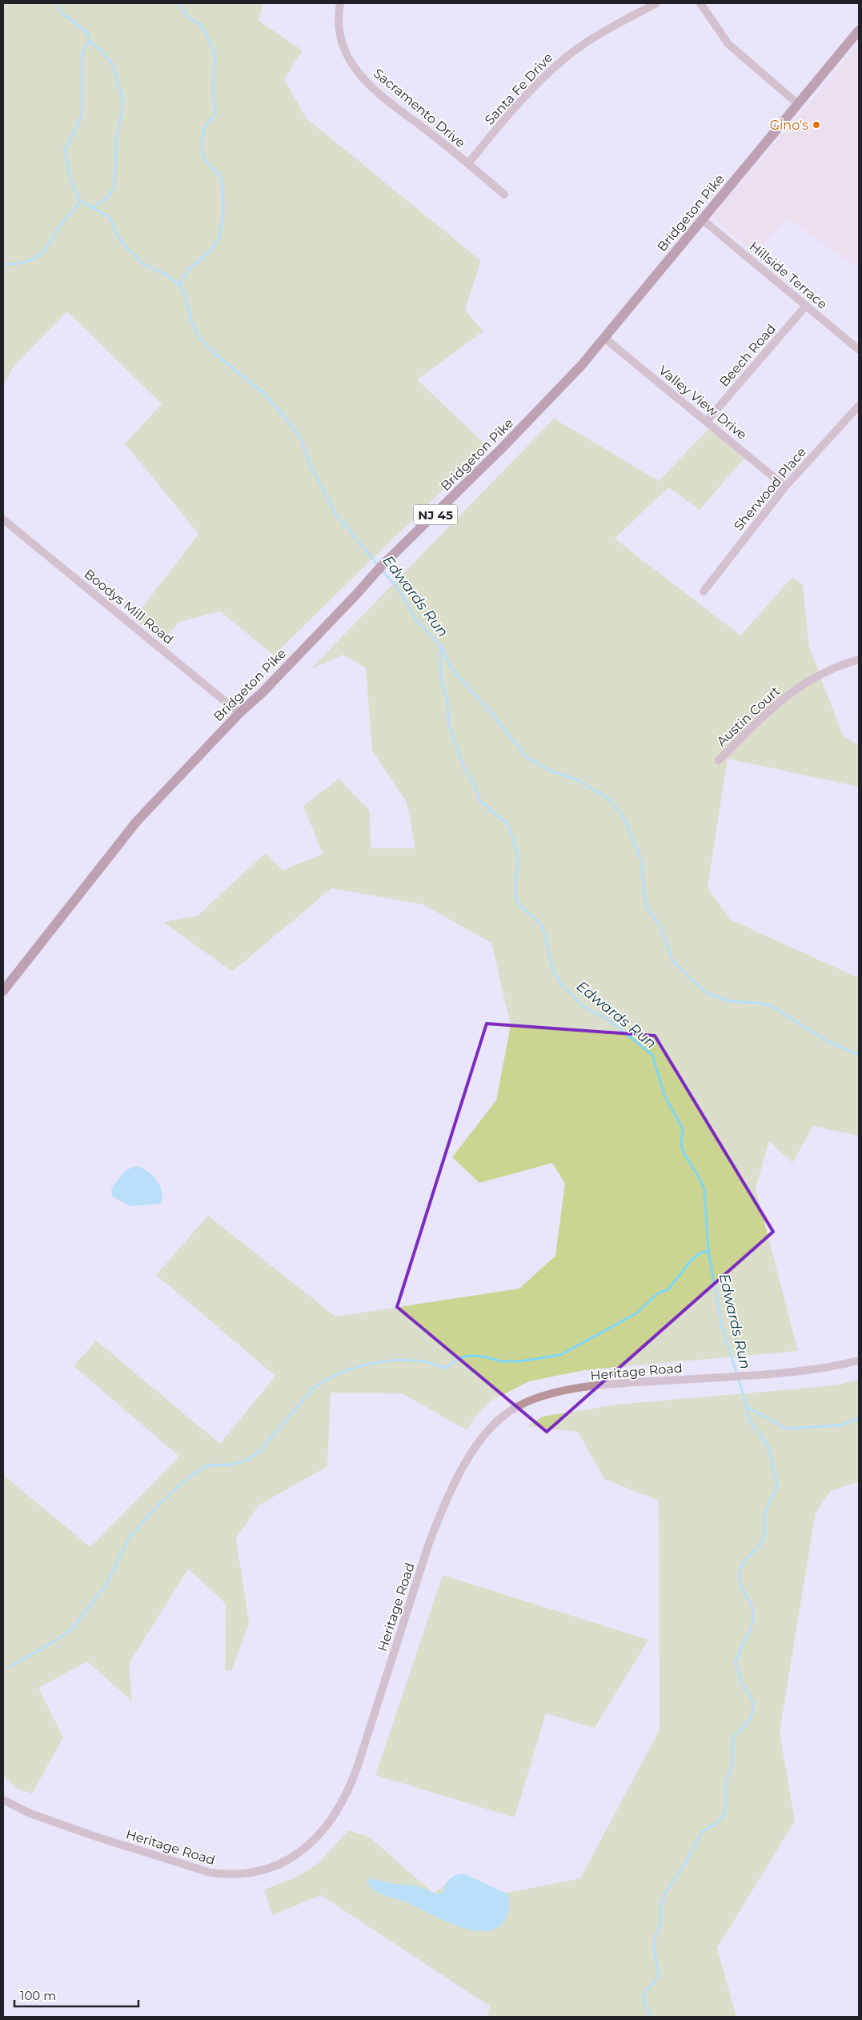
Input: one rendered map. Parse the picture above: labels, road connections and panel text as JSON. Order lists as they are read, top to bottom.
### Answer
{
  "streets": {
    "main road": ["Bridgeton Pike", "NJ 45"],
    "street": [
      "Santa Fe Drive",
      "Sacramento Drive",
      "Hillside Terrace",
      "Beech Road",
      "Valley View Drive",
      "Sherwood Place",
      "Boodys Mill Road",
      "Austin Court",
      "Heritage Road"
    ]
  },
  "crossings": [
    ["Santa Fe Drive", "Sacramento Drive"],
    ["Bridgeton Pike", "Hillside Terrace"],
    ["Bridgeton Pike", "Valley View Drive"],
    ["Bridgeton Pike", "Boodys Mill Road"],
    ["Hillside Terrace", "Beech Road"],
    ["Beech Road", "Valley View Drive"],
    ["Valley View Drive", "Sherwood Place"]
  ],
  "water": ["Edwards Run"],
  "places": ["Gino's"],
  "scale_bar": "100 m"
}
